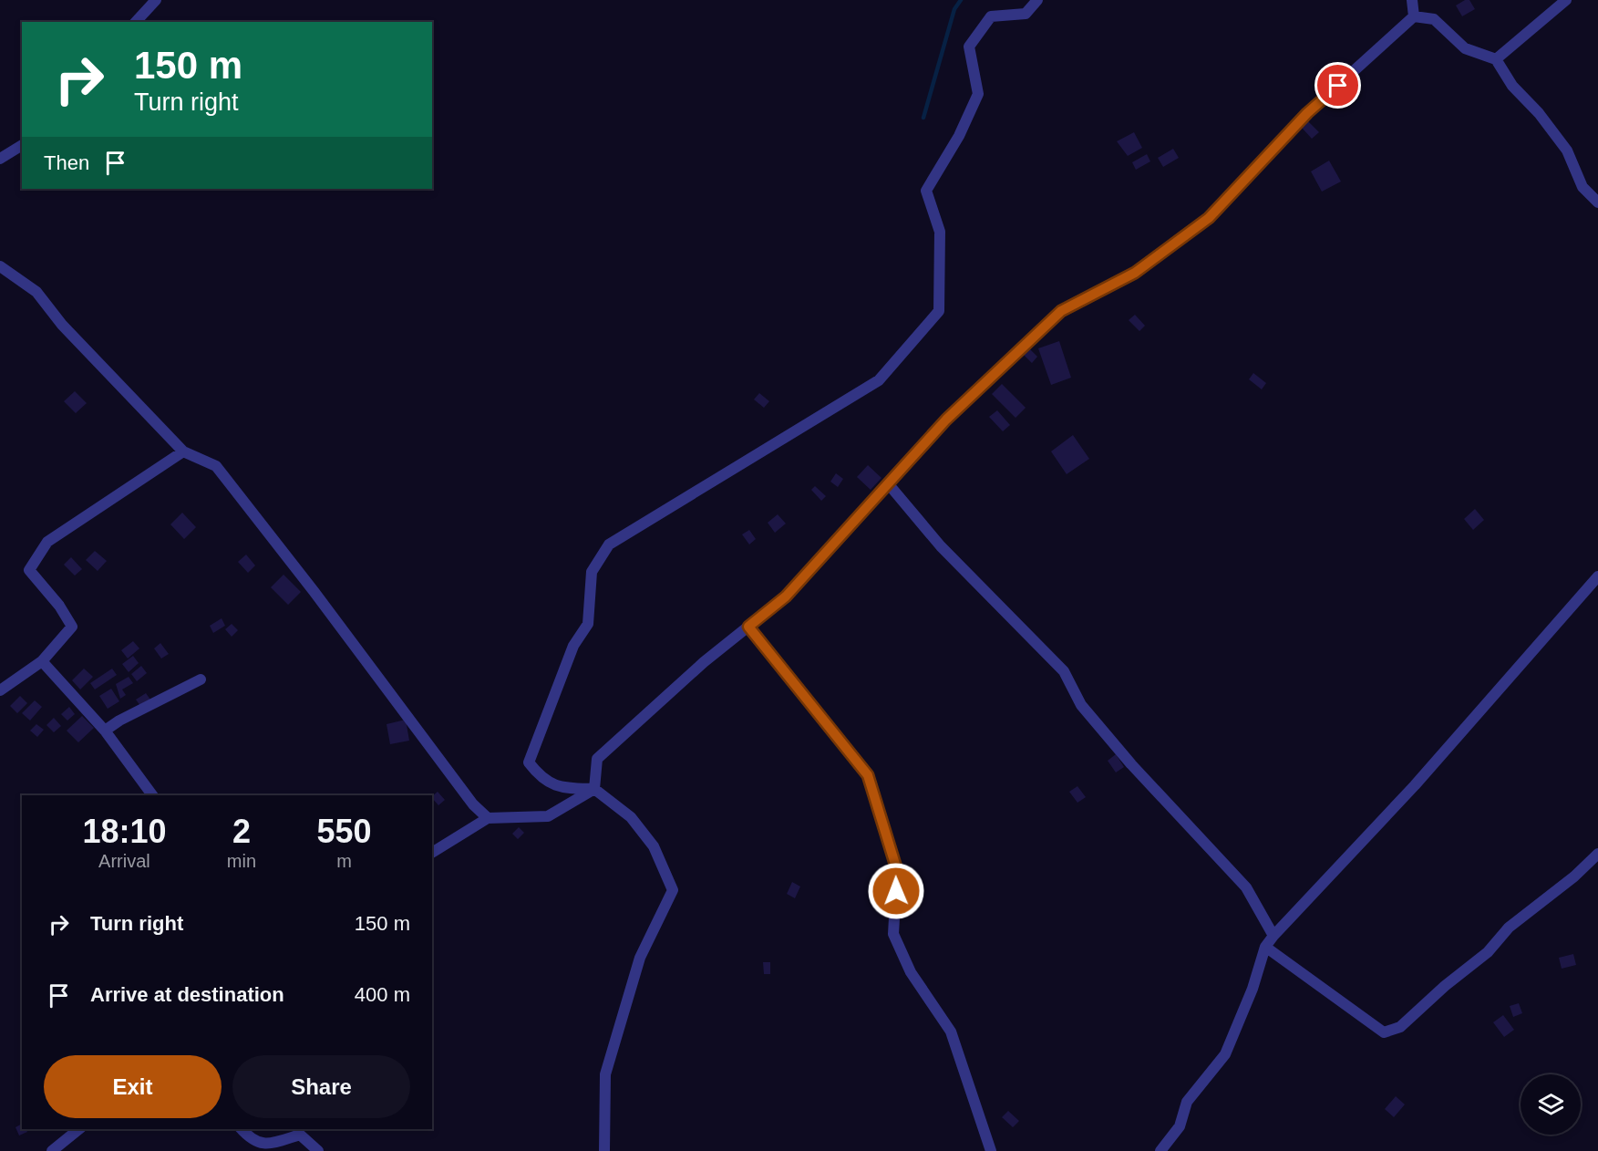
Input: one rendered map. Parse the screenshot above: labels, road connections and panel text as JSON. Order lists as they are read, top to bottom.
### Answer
{
  "page": {
    "turn": ["150 m", "Turn right"],
    "then": "Then",
    "eta": [
      "18:10",
      "Arrival",
      "2",
      "min",
      "550",
      "m"
    ],
    "list": [
      {
        "name": "Turn right",
        "value": "150 m"
      },
      {
        "name": "Arrive at destination",
        "value": "400 m"
      }
    ],
    "buttons": ["Exit", "Share"]
  }
}
